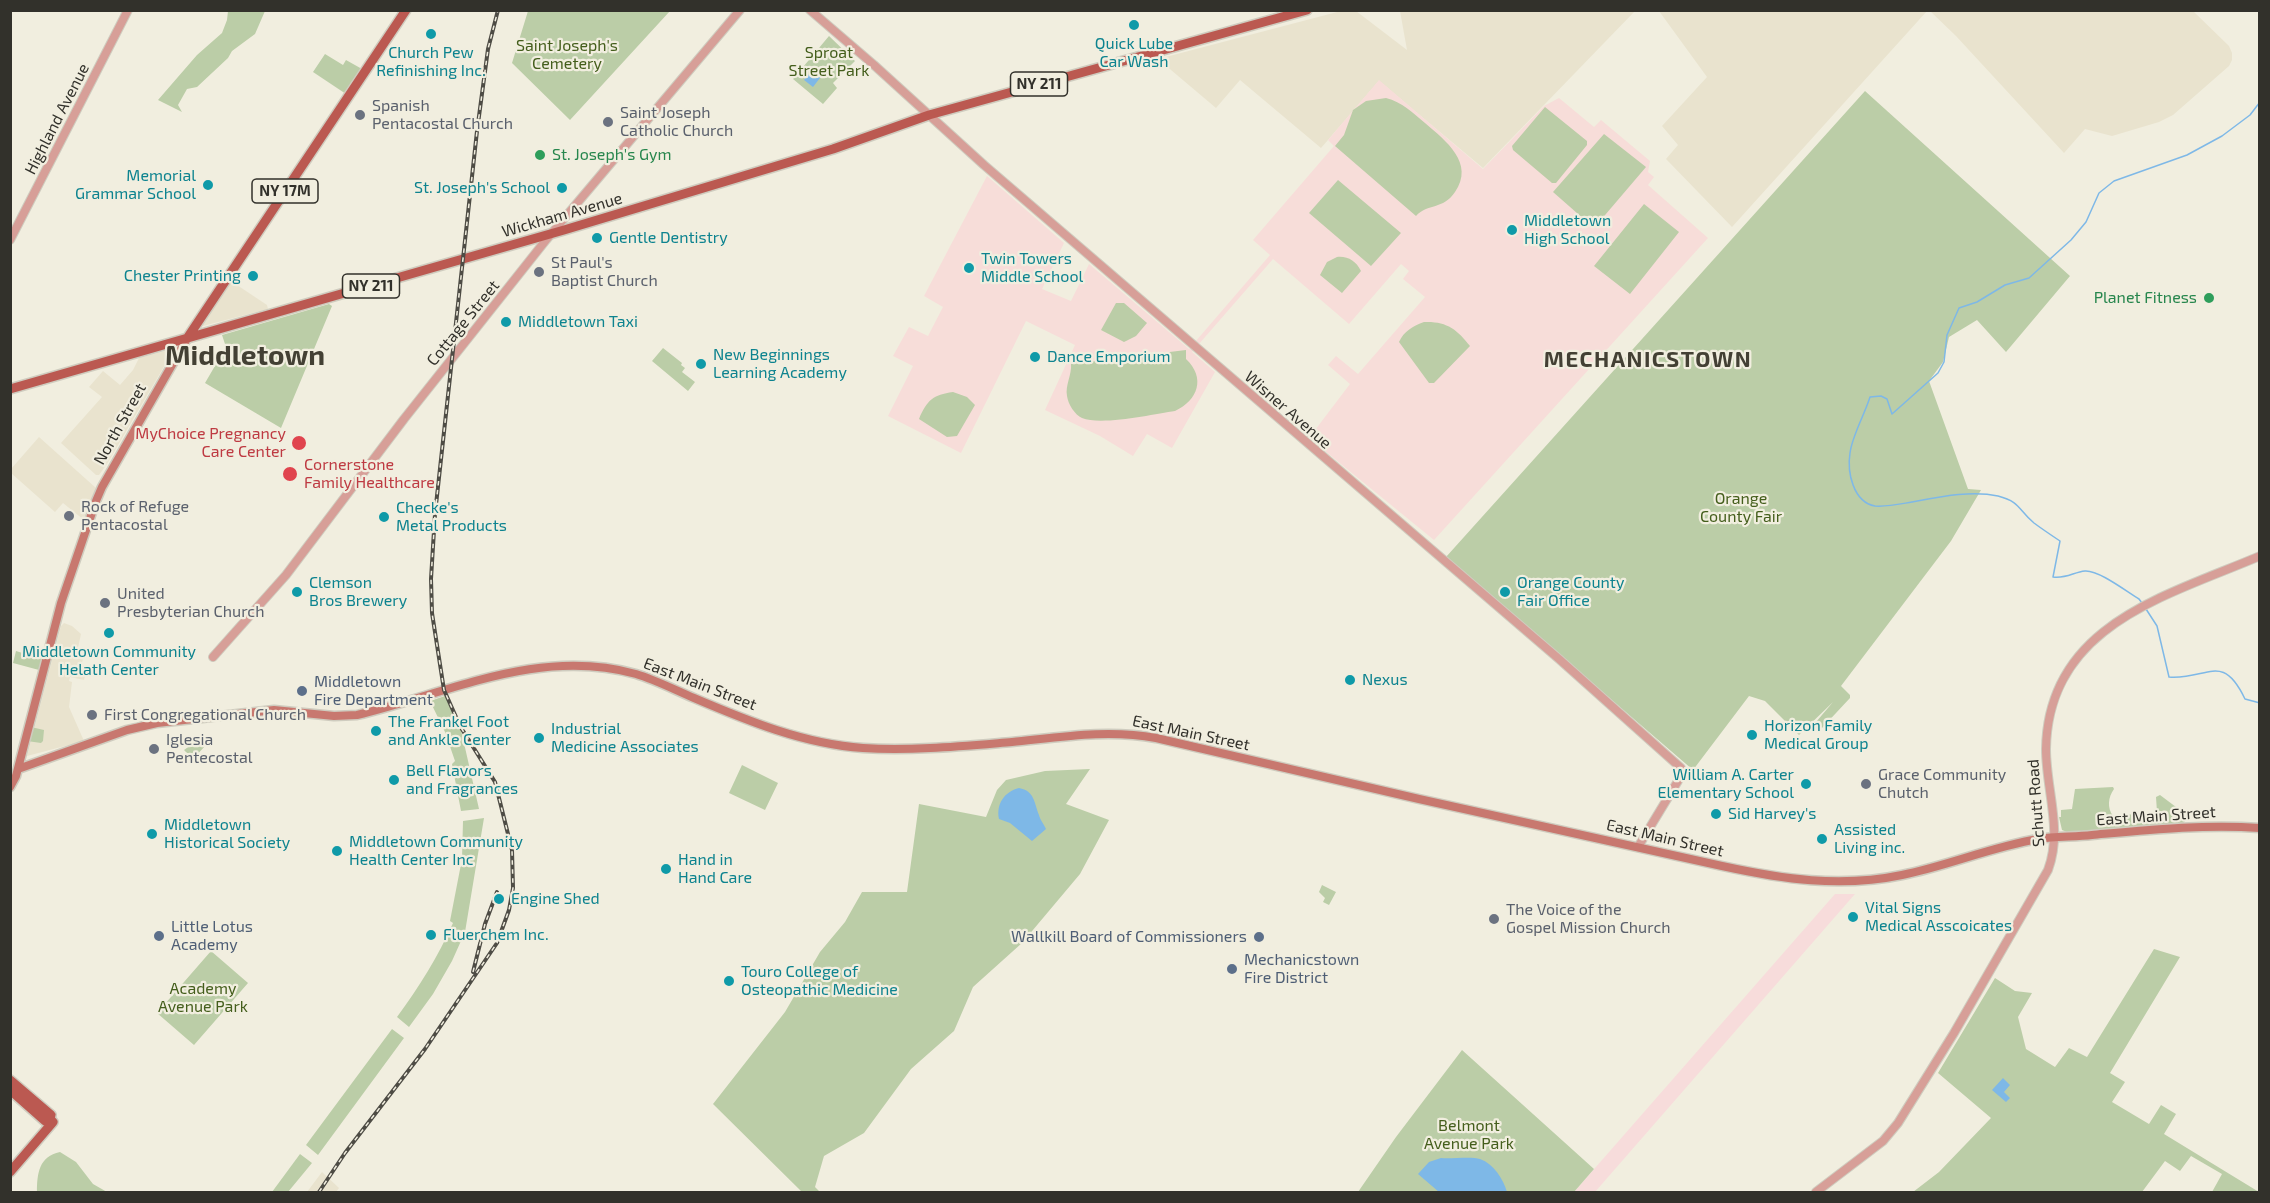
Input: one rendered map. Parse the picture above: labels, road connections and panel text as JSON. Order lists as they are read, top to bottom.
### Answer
{
  "streets": {
    "main road": [
      "NY 211",
      "NY 17M",
      "Wickham Avenue",
      "North Street",
      "East Main Street"
    ],
    "street": [
      "Highland Avenue",
      "Cottage Street",
      "Wisner Avenue",
      "Schutt Road"
    ]
  },
  "crossings": [
    ["Wickham Avenue", "Cottage Street"],
    ["Wickham Avenue", "Wisner Avenue"],
    ["Wickham Avenue", "North Street"],
    ["Wisner Avenue", "East Main Street"],
    ["North Street", "East Main Street"],
    ["East Main Street", "Schutt Road"]
  ],
  "districts": ["Middletown", "MECHANICSTOWN"],
  "parks": [
    "Saint Joseph's Cemetery",
    "Sproat Street Park",
    "Orange County Fair",
    "Academy Avenue Park",
    "Belmont Avenue Park"
  ],
  "places": [
    "Quick Lube Car Wash",
    "Church Pew Refinishing Inc.",
    "Spanish Pentacostal Church",
    "Saint Joseph Catholic Church",
    "St. Joseph's Gym",
    "Memorial Grammar School",
    "St. Joseph's School",
    "Middletown High School",
    "Gentle Dentistry",
    "Twin Towers Middle School",
    "St Paul's Baptist Church",
    "Chester Printing",
    "Planet Fitness",
    "Middletown Taxi",
    "Dance Emporium",
    "New Beginnings Learning Academy",
    "MyChoice Pregnancy Care Center",
    "Cornerstone Family Healthcare",
    "Rock of Refuge Pentacostal",
    "Checke's Metal Products",
    "Clemson Bros Brewery",
    "Orange County Fair Office",
    "United Presbyterian Church",
    "Middletown Community Helath Center",
    "Nexus",
    "Middletown Fire Department",
    "First Congregational Church",
    "The Frankel Foot and Ankle Center",
    "Horizon Family Medical Group",
    "Industrial Medicine Associates",
    "Iglesia Pentecostal",
    "Bell Flavors and Fragrances",
    "William A. Carter Elementary School",
    "Grace Community Chutch",
    "Sid Harvey's",
    "Middletown Historical Society",
    "Assisted Living inc.",
    "Middletown Community Health Center Inc",
    "Hand in Hand Care",
    "Engine Shed",
    "Vital Signs Medical Asscoicates",
    "The Voice of the Gospel Mission Church",
    "Fluerchem Inc.",
    "Little Lotus Academy",
    "Wallkill Board of Commissioners",
    "Mechanicstown Fire District",
    "Touro College of Osteopathic Medicine"
  ]
}
